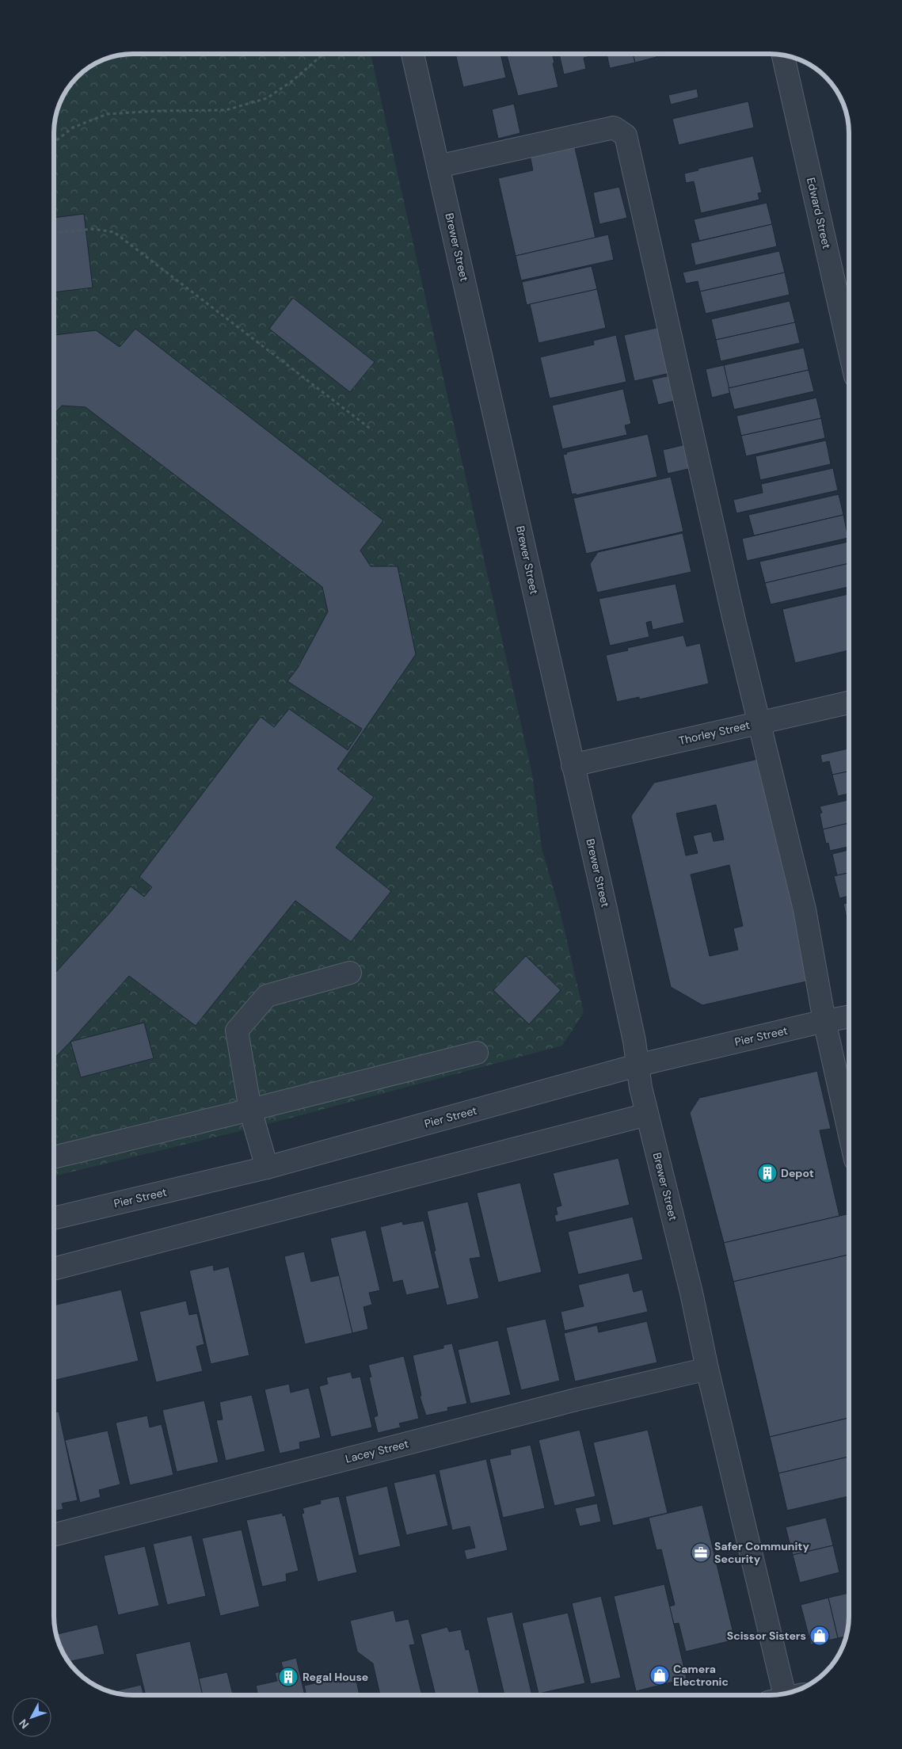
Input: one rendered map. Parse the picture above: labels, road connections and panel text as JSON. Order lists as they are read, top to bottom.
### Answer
{
  "streets": {
    "street": [
      "Edward Street",
      "Brewer Street",
      "Thorley Street",
      "Pier Street",
      "Lacey Street"
    ]
  },
  "crossings": [
    ["Brewer Street", "Thorley Street"],
    ["Brewer Street", "Pier Street"],
    ["Brewer Street", "Lacey Street"]
  ],
  "places": {
    "building": ["Depot", "Regal House"],
    "office": ["Safer Community Security"],
    "shop": ["Scissor Sisters", "Camera Electronic"]
  },
  "north": "bottom left"
}
